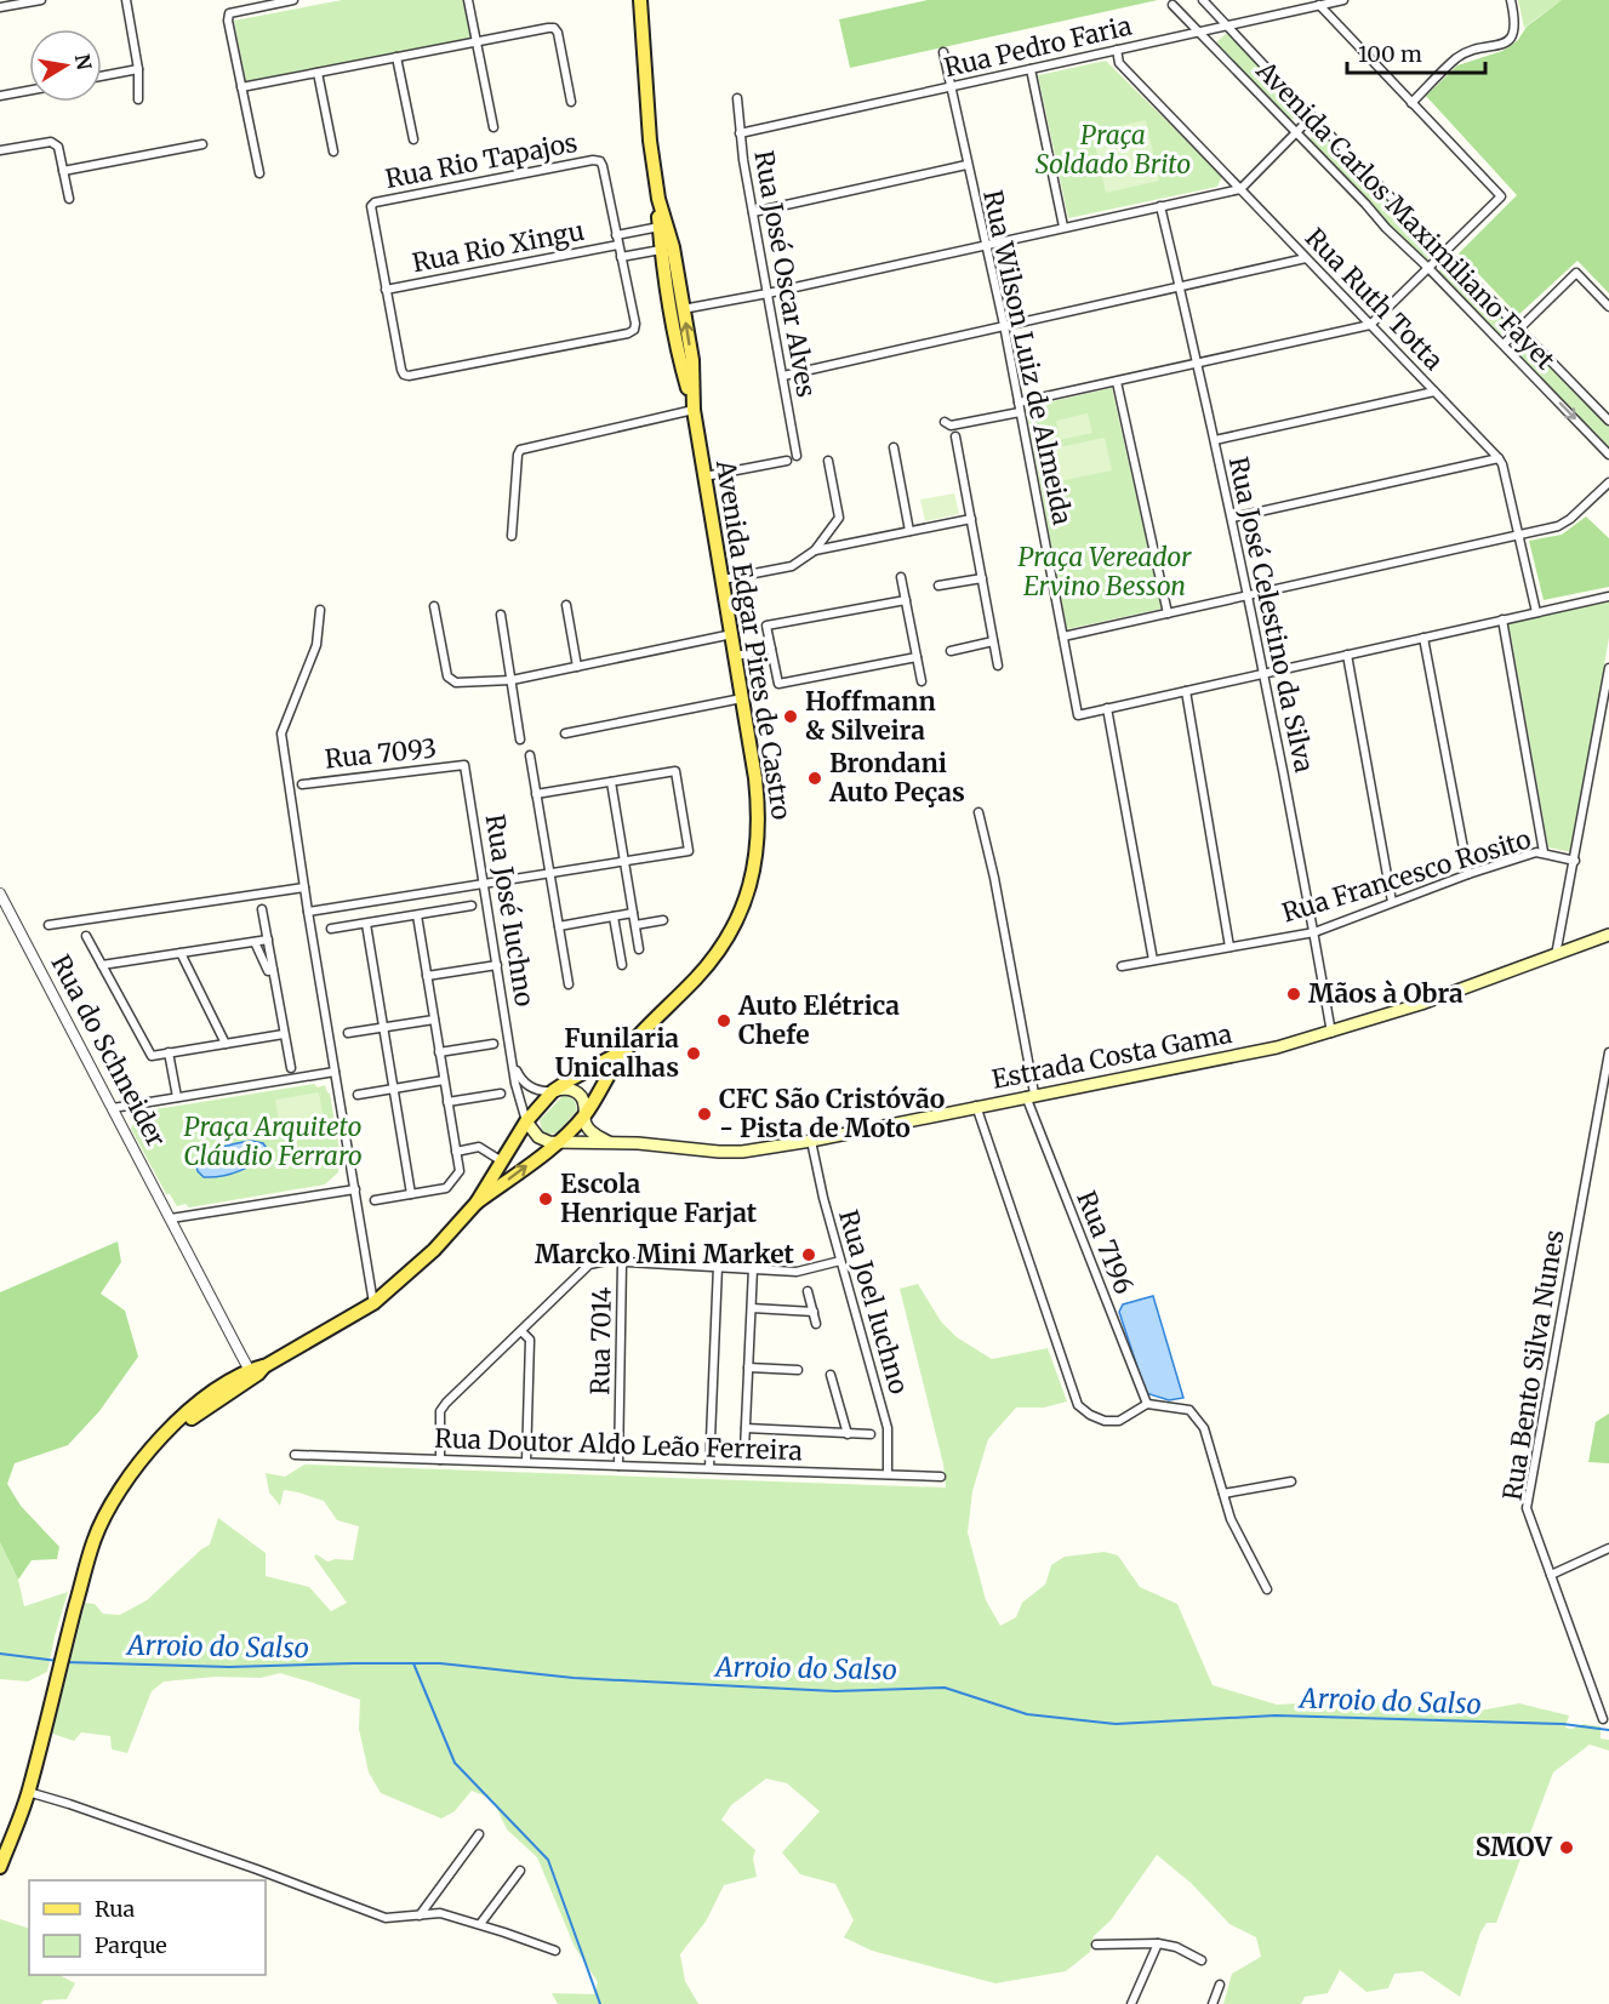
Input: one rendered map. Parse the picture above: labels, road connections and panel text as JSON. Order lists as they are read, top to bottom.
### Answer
{
  "streets": {
    "main road": ["Avenida Edgar Pires de Castro", "Estrada Costa Gama"],
    "street": [
      "Rua Pedro Faria",
      "Rua Rio Tapajos",
      "Avenida Carlos Maximiliano Fayet",
      "Rua Rio Xingu",
      "Rua José Oscar Alves",
      "Rua Ruth Totta",
      "Rua Wilson Luiz de Almeida",
      "Rua José Celestino da Silva",
      "Rua 7093",
      "Rua Francesco Rosito",
      "Rua José Iuchno",
      "Rua do Schneider",
      "Rua 7196",
      "Rua Joel Iuchno",
      "Rua 7014",
      "Rua Bento Silva Nunes",
      "Rua Doutor Aldo Leão Ferreira"
    ]
  },
  "crossings": [
    ["Rua Pedro Faria", "Avenida Carlos Maximiliano Fayet"],
    ["Rua Pedro Faria", "Rua José Oscar Alves"],
    ["Rua Pedro Faria", "Rua Ruth Totta"],
    ["Rua Pedro Faria", "Rua Wilson Luiz de Almeida"],
    ["Rua Rio Tapajos", "Rua Rio Xingu"],
    ["Rua José Celestino da Silva", "Rua Francesco Rosito"],
    ["Rua José Celestino da Silva", "Estrada Costa Gama"],
    ["Avenida Edgar Pires de Castro", "Rua José Iuchno"],
    ["Avenida Edgar Pires de Castro", "Rua do Schneider"],
    ["Avenida Edgar Pires de Castro", "Estrada Costa Gama"],
    ["Rua 7093", "Rua José Iuchno"],
    ["Rua José Iuchno", "Estrada Costa Gama"],
    ["Estrada Costa Gama", "Rua 7196"],
    ["Estrada Costa Gama", "Rua Joel Iuchno"],
    ["Rua Joel Iuchno", "Rua Doutor Aldo Leão Ferreira"],
    ["Rua 7014", "Rua Doutor Aldo Leão Ferreira"]
  ],
  "water": ["Arroio do Salso"],
  "parks": ["Praça Soldado Brito", "Praça Vereador Ervino Besson", "Praça Arquiteto Cláudio Ferraro"],
  "places": [
    "Hoffmann & Silveira",
    "Brondani Auto Peças",
    "Mãos à Obra",
    "Auto Elétrica Chefe",
    "Funilaria Unicalhas",
    "CFC São Cristóvão - Pista de Moto",
    "Escola Henrique Farjat",
    "Marcko Mini Market",
    "SMOV"
  ],
  "legend": ["Rua", "Parque"],
  "scale_bar": "100 m",
  "north": "right"
}
